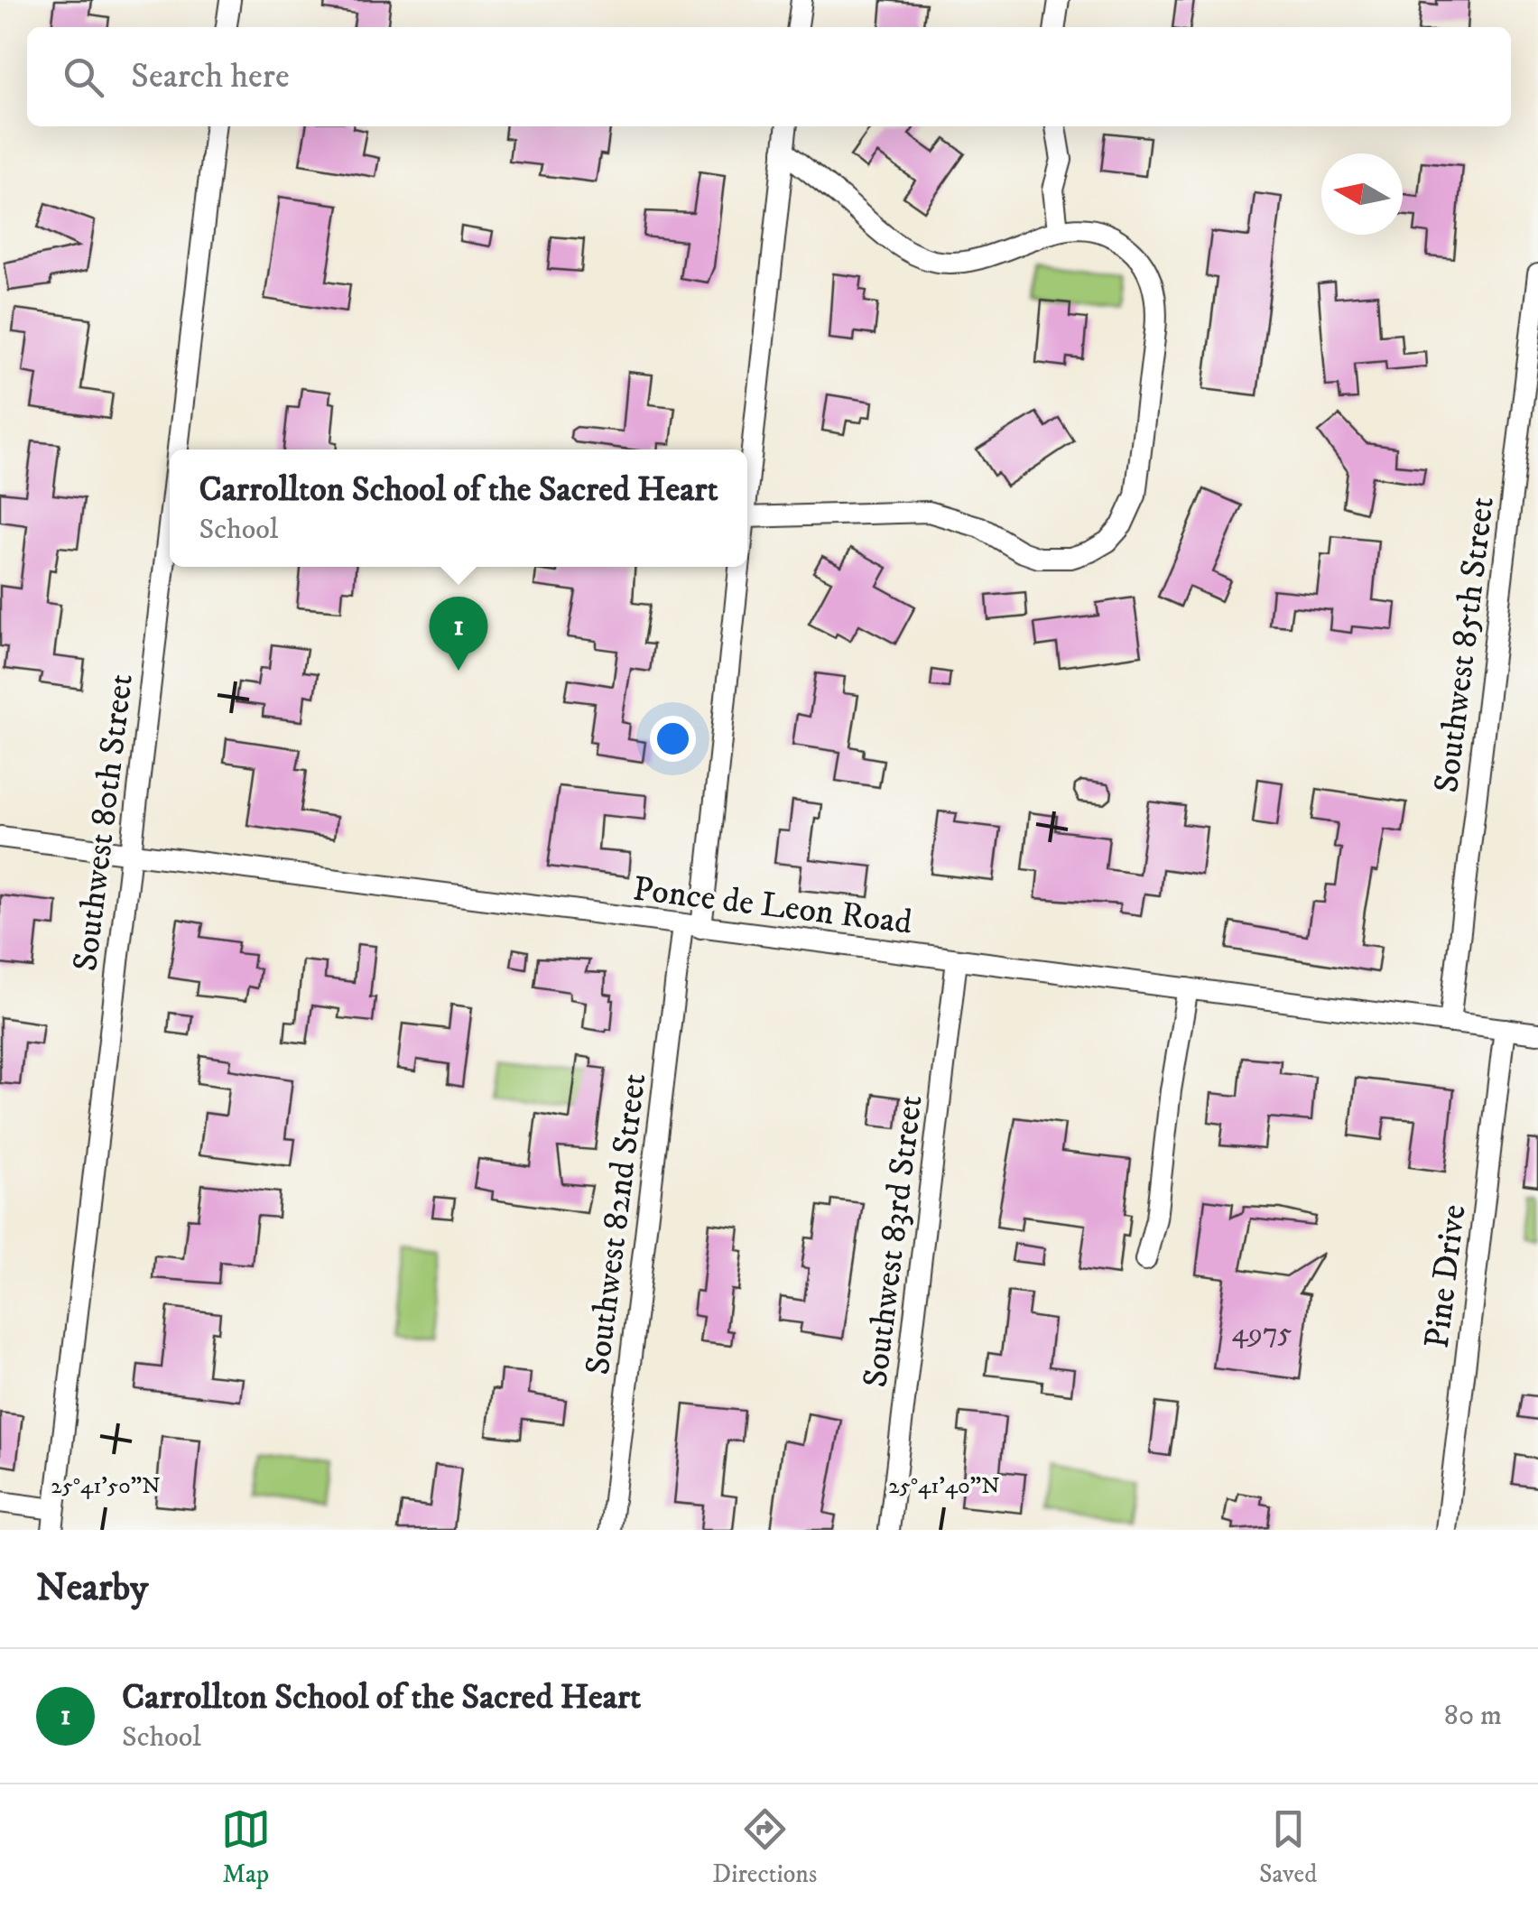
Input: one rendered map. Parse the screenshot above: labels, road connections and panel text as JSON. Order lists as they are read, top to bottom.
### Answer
{
  "streets": {
    "street": [
      "Southwest 85th Street",
      "Southwest 80th Street",
      "Ponce de Leon Road",
      "Southwest 82nd Street",
      "Southwest 83rd Street",
      "Pine Drive"
    ]
  },
  "crossings": [
    ["Southwest 85th Street", "Ponce de Leon Road"],
    ["Southwest 80th Street", "Ponce de Leon Road"],
    ["Ponce de Leon Road", "Southwest 82nd Street"],
    ["Ponce de Leon Road", "Southwest 83rd Street"],
    ["Ponce de Leon Road", "Pine Drive"]
  ],
  "house_numbers": ["4975"],
  "north": "left",
  "page": {
    "search": "Search here",
    "popup": ["Carrollton School of the Sacred Heart", "School"],
    "pins": "1",
    "heading": "Nearby",
    "list": [
      {
        "mark": "1",
        "name": "Carrollton School of the Sacred Heart",
        "note": "School",
        "value": "80 m"
      }
    ],
    "nav": ["Map", "Directions", "Saved"]
  },
  "coordinates": ["25°41'50\"N", "25°41'40\"N"]
}
